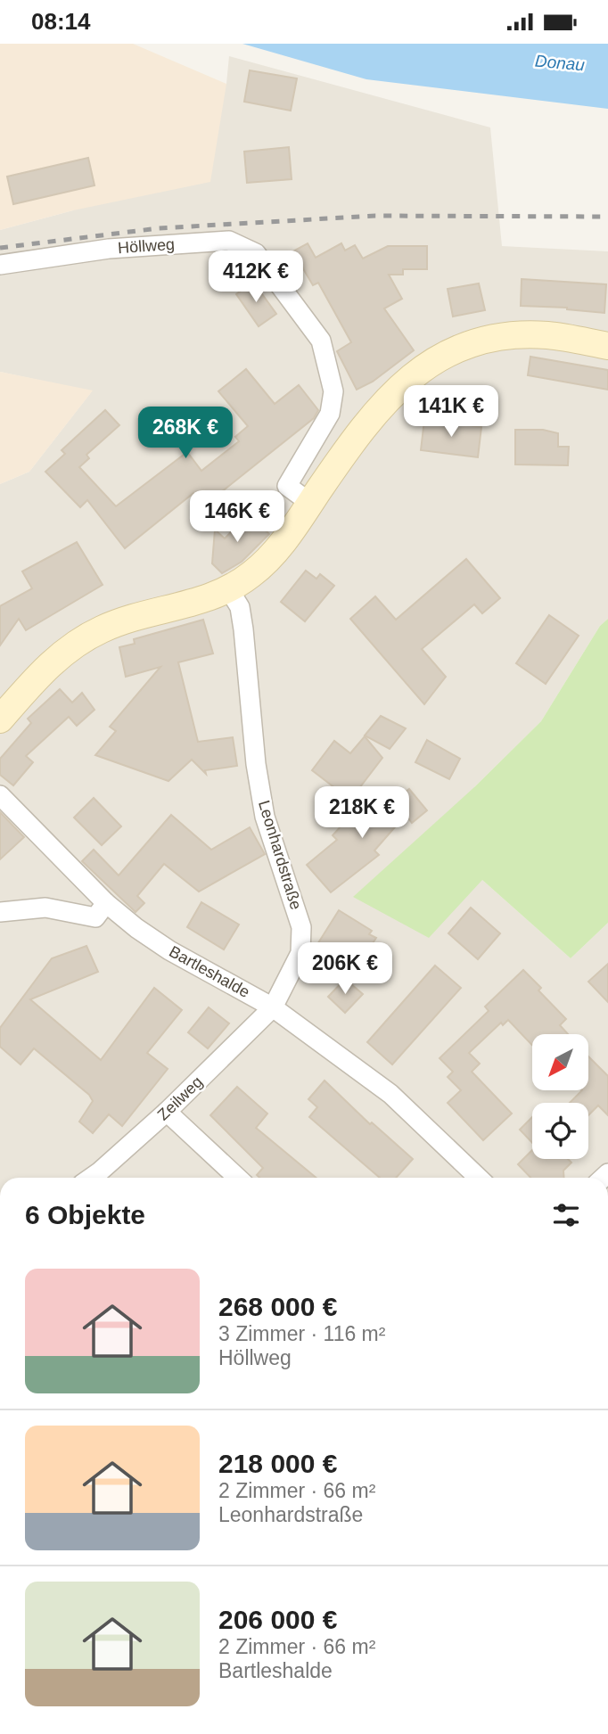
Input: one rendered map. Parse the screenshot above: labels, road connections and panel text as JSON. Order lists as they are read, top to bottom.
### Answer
{
  "streets": {
    "street": [
      "Höllweg",
      "Leonhardstraße",
      "Bartleshalde",
      "Zeilweg"
    ]
  },
  "crossings": [
    ["Leonhardstraße", "Bartleshalde"],
    ["Leonhardstraße", "Zeilweg"],
    ["Bartleshalde", "Zeilweg"]
  ],
  "water": ["Donau"],
  "north": "bottom left",
  "page": {
    "status": "08:14",
    "price": [
      "412K €",
      "141K €",
      "268K €",
      "146K €",
      "218K €",
      "206K €"
    ],
    "heading": "6 Objekte",
    "list": [
      {
        "name": "268 000 €",
        "note": "3 Zimmer · 116 m² · Höllweg"
      },
      {
        "name": "218 000 €",
        "note": "2 Zimmer · 66 m² · Leonhardstraße"
      },
      {
        "name": "206 000 €",
        "note": "2 Zimmer · 66 m² · Bartleshalde"
      }
    ]
  }
}
